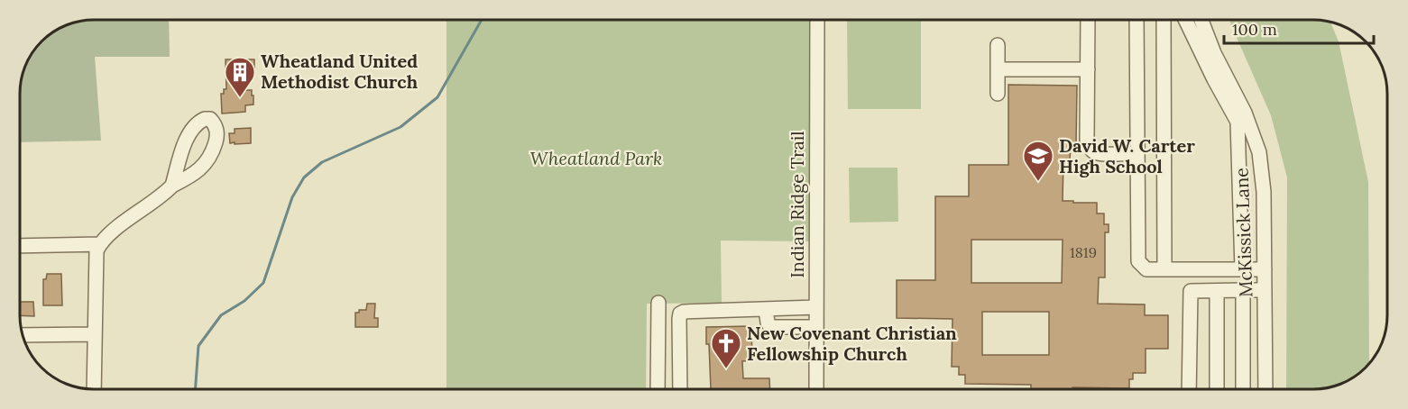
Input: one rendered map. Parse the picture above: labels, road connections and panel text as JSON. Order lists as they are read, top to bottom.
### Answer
{
  "streets": {
    "street": ["Indian Ridge Trail", "McKissick Lane"]
  },
  "parks": ["Wheatland Park"],
  "places": {
    "building": ["Wheatland United Methodist Church"],
    "school or university": ["David W. Carter High School"],
    "church": ["New Covenant Christian Fellowship Church"]
  },
  "house_numbers": ["1819"],
  "scale_bar": "100 m"
}
